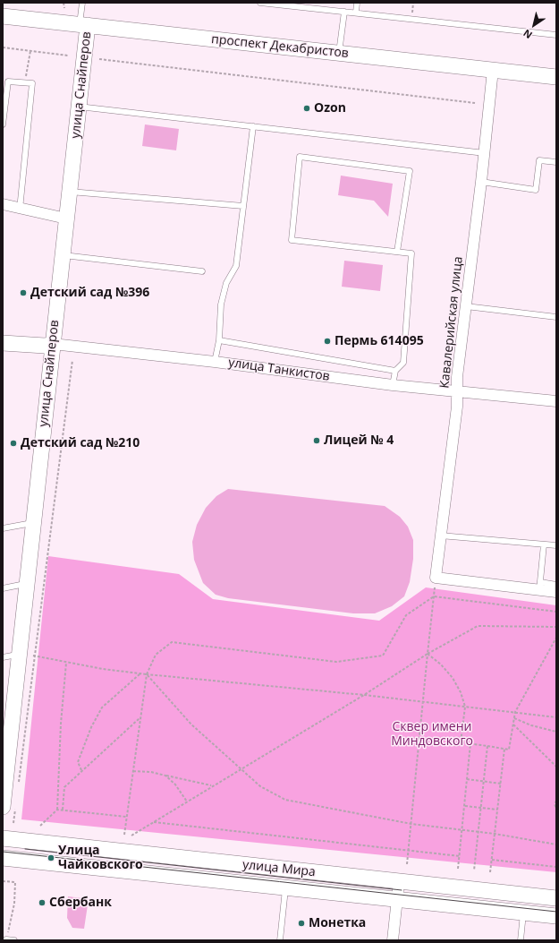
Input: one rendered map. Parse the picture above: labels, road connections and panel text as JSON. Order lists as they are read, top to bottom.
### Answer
{
  "streets": {
    "main road": [
      "проспект Декабристов",
      "улица Снайперов",
      "улица Танкистов",
      "улица Мира"
    ],
    "street": ["Кавалерийская улица"]
  },
  "crossings": [
    ["проспект Декабристов", "улица Снайперов"],
    ["проспект Декабристов", "Кавалерийская улица"],
    ["улица Снайперов", "улица Танкистов"],
    ["Кавалерийская улица", "улица Танкистов"]
  ],
  "parks": ["Сквер имени Миндовского"],
  "places": [
    "Ozon",
    "Детский сад №396",
    "Пермь 614095",
    "Лицей № 4",
    "Детский сад №210",
    "Улица Чайковского",
    "Сбербанк",
    "Монетка"
  ],
  "north": "bottom left"
}
